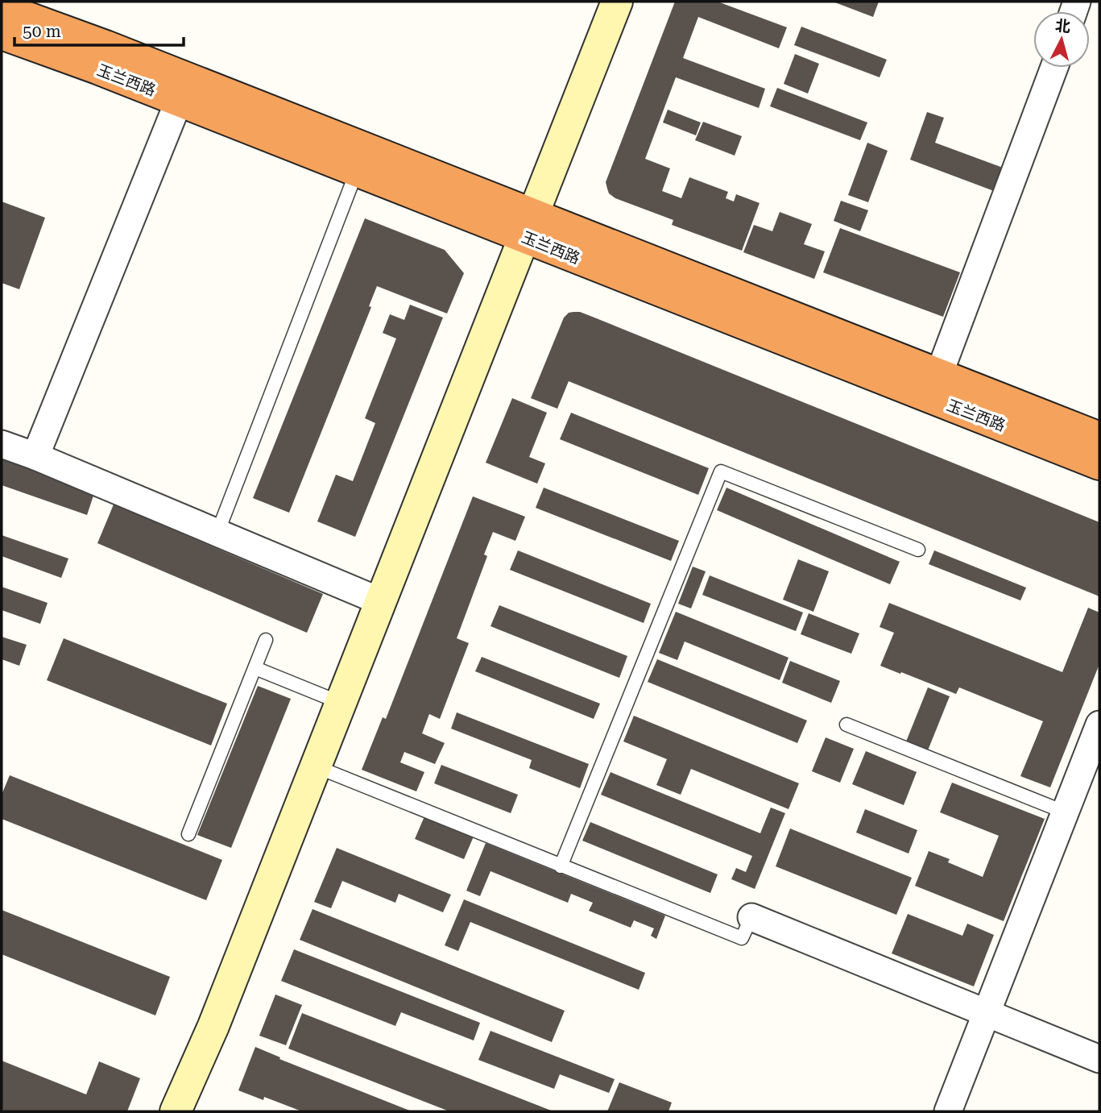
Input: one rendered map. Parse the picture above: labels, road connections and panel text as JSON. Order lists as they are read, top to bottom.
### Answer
{
  "streets": {
    "highway": ["玉兰西路"]
  },
  "scale_bar": "50 m",
  "north": "top"
}
